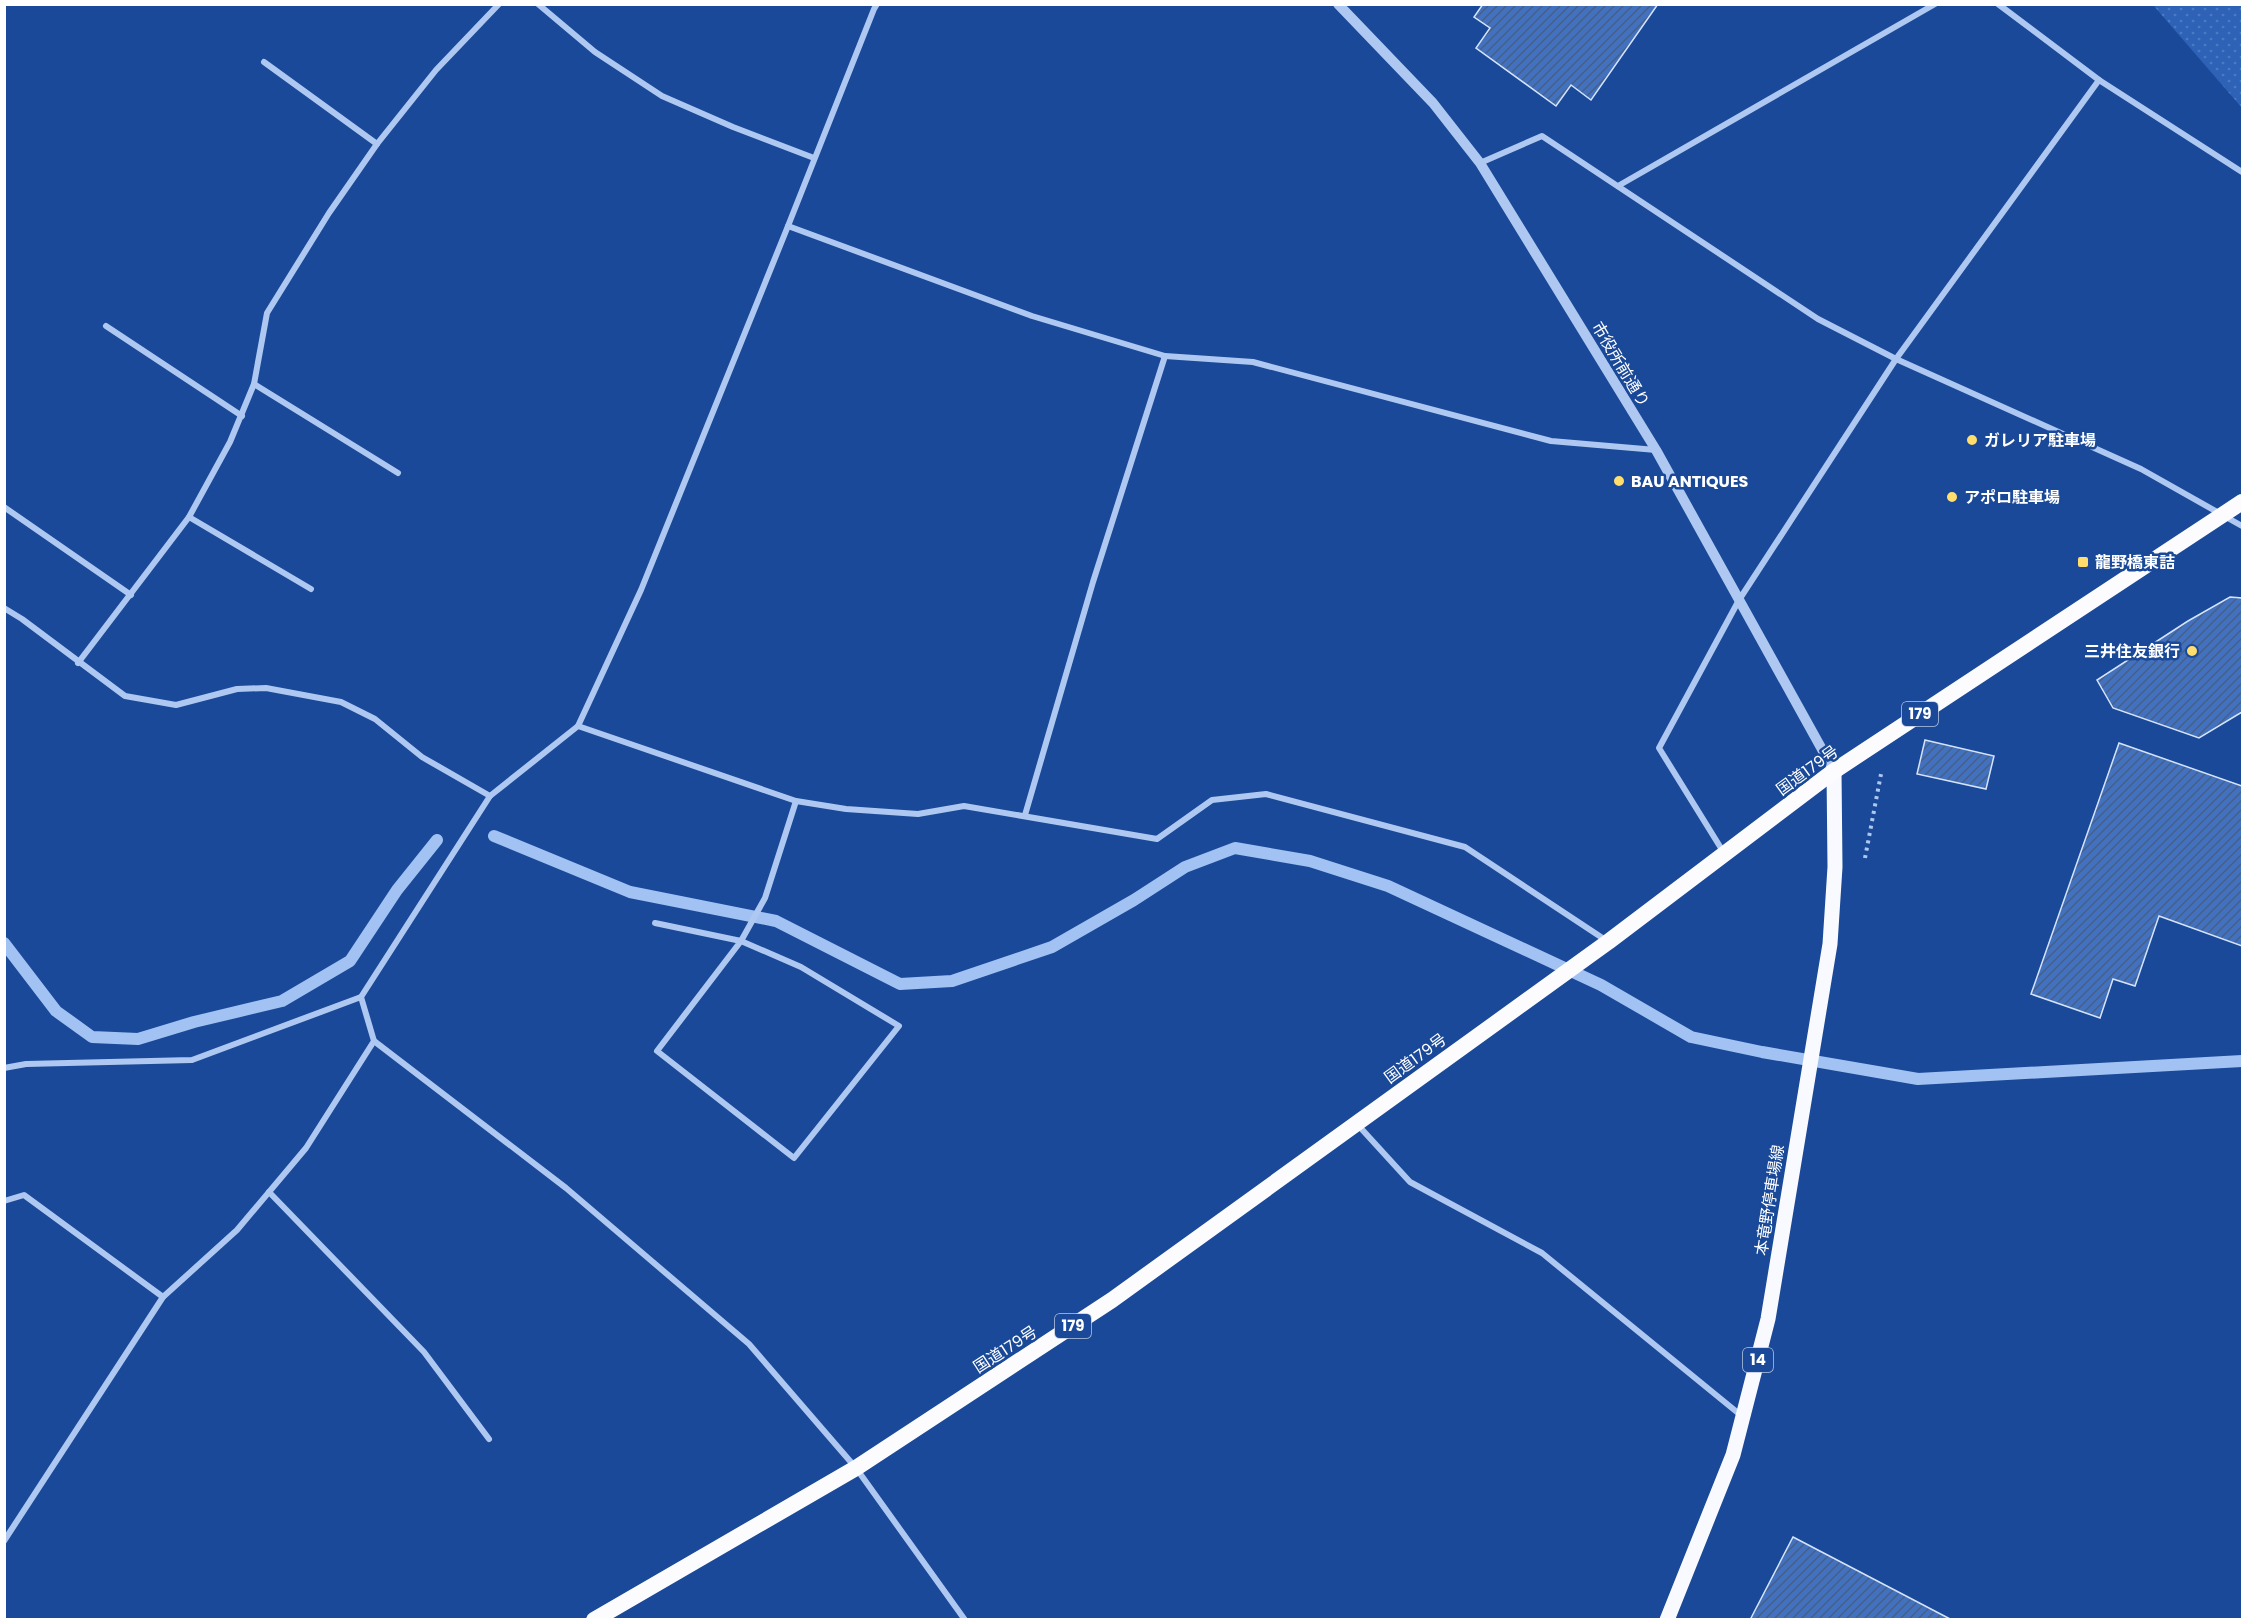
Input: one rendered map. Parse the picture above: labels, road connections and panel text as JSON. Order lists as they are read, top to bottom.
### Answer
{
  "streets": {
    "highway": ["179", "国道179号"],
    "main road": ["本竜野停車場線", "14"],
    "street": ["市役所前通り"]
  },
  "crossings": [
    ["市役所前通り", "国道179号"],
    ["市役所前通り", "本竜野停車場線"],
    ["国道179号", "本竜野停車場線"]
  ],
  "places": {
    "other": [
      "ガレリア駐車場",
      "BAU ANTIQUES",
      "アポロ駐車場",
      "三井住友銀行"
    ],
    "transit": ["龍野橋東詰"]
  }
}
